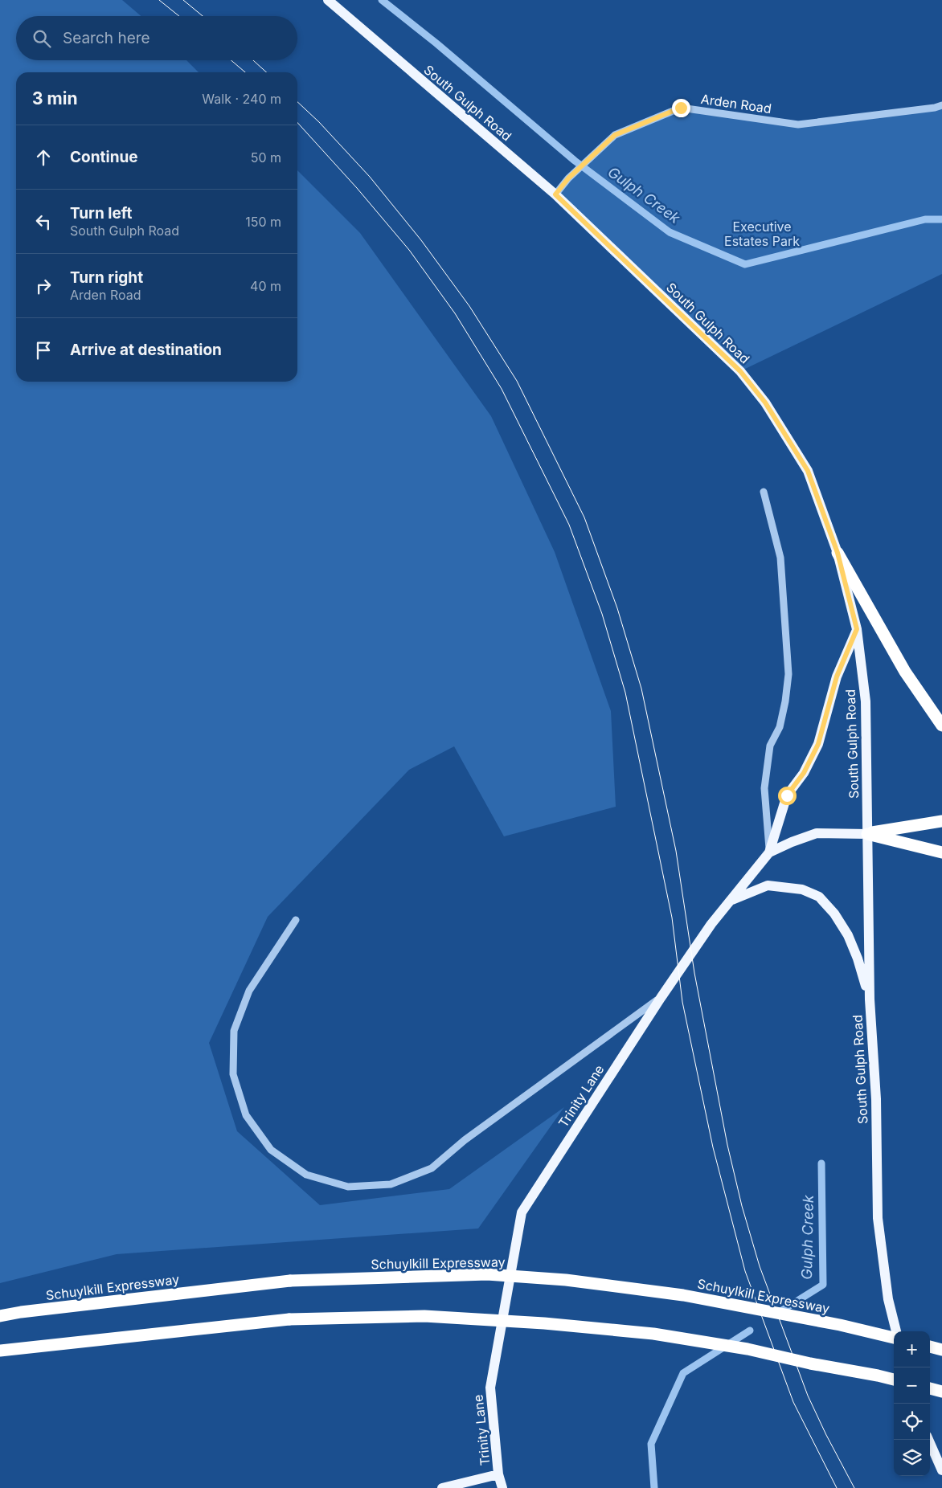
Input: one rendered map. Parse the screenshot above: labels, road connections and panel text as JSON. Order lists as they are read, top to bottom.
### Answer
{
  "streets": {
    "highway": ["Schuylkill Expressway"],
    "main road": ["South Gulph Road", "Trinity Lane"],
    "street": ["Arden Road"]
  },
  "crossings": [
    ["South Gulph Road", "Arden Road"],
    ["South Gulph Road", "Trinity Lane"]
  ],
  "water": ["Gulph Creek"],
  "parks": ["Executive Estates Park"],
  "page": {
    "search": "Search here",
    "heading": ["3 min", "Walk · 240 m"],
    "list": [
      ["Continue", "50 m"],
      ["Turn left", "South Gulph Road", "150 m"],
      ["Turn right", "Arden Road", "40 m"],
      "Arrive at destination"
    ],
    "map_buttons": ["+", "−"]
  }
}
